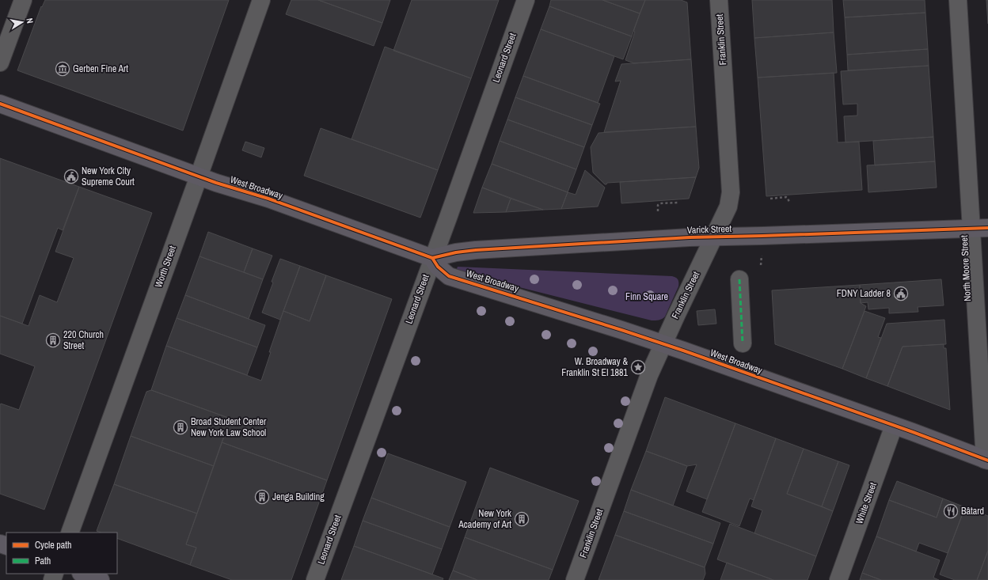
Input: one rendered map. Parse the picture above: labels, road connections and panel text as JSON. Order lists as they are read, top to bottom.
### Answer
{
  "streets": {
    "main road": ["West Broadway", "Varick Street"],
    "street": [
      "Franklin Street",
      "Leonard Street",
      "Worth Street",
      "North Moore Street",
      "White Street"
    ]
  },
  "crossings": [
    ["Franklin Street", "West Broadway"],
    ["Franklin Street", "Varick Street"],
    ["Leonard Street", "West Broadway"],
    ["Leonard Street", "Varick Street"],
    ["West Broadway", "Varick Street"],
    ["West Broadway", "Worth Street"],
    ["West Broadway", "North Moore Street"],
    ["West Broadway", "White Street"],
    ["Varick Street", "North Moore Street"]
  ],
  "parks": ["Finn Square"],
  "places": {
    "museum": ["Gerben Fine Art"],
    "public building": ["New York City Supreme Court", "FDNY Ladder 8"],
    "building": [
      "220 Church Street",
      "Broad Student Center New York Law School",
      "Jenga Building",
      "New York Academy of Art"
    ],
    "place": ["W. Broadway & Franklin St El 1881"],
    "restaurant": ["Bâtard"]
  },
  "legend": ["Cycle path", "Path"],
  "north": "right"
}
